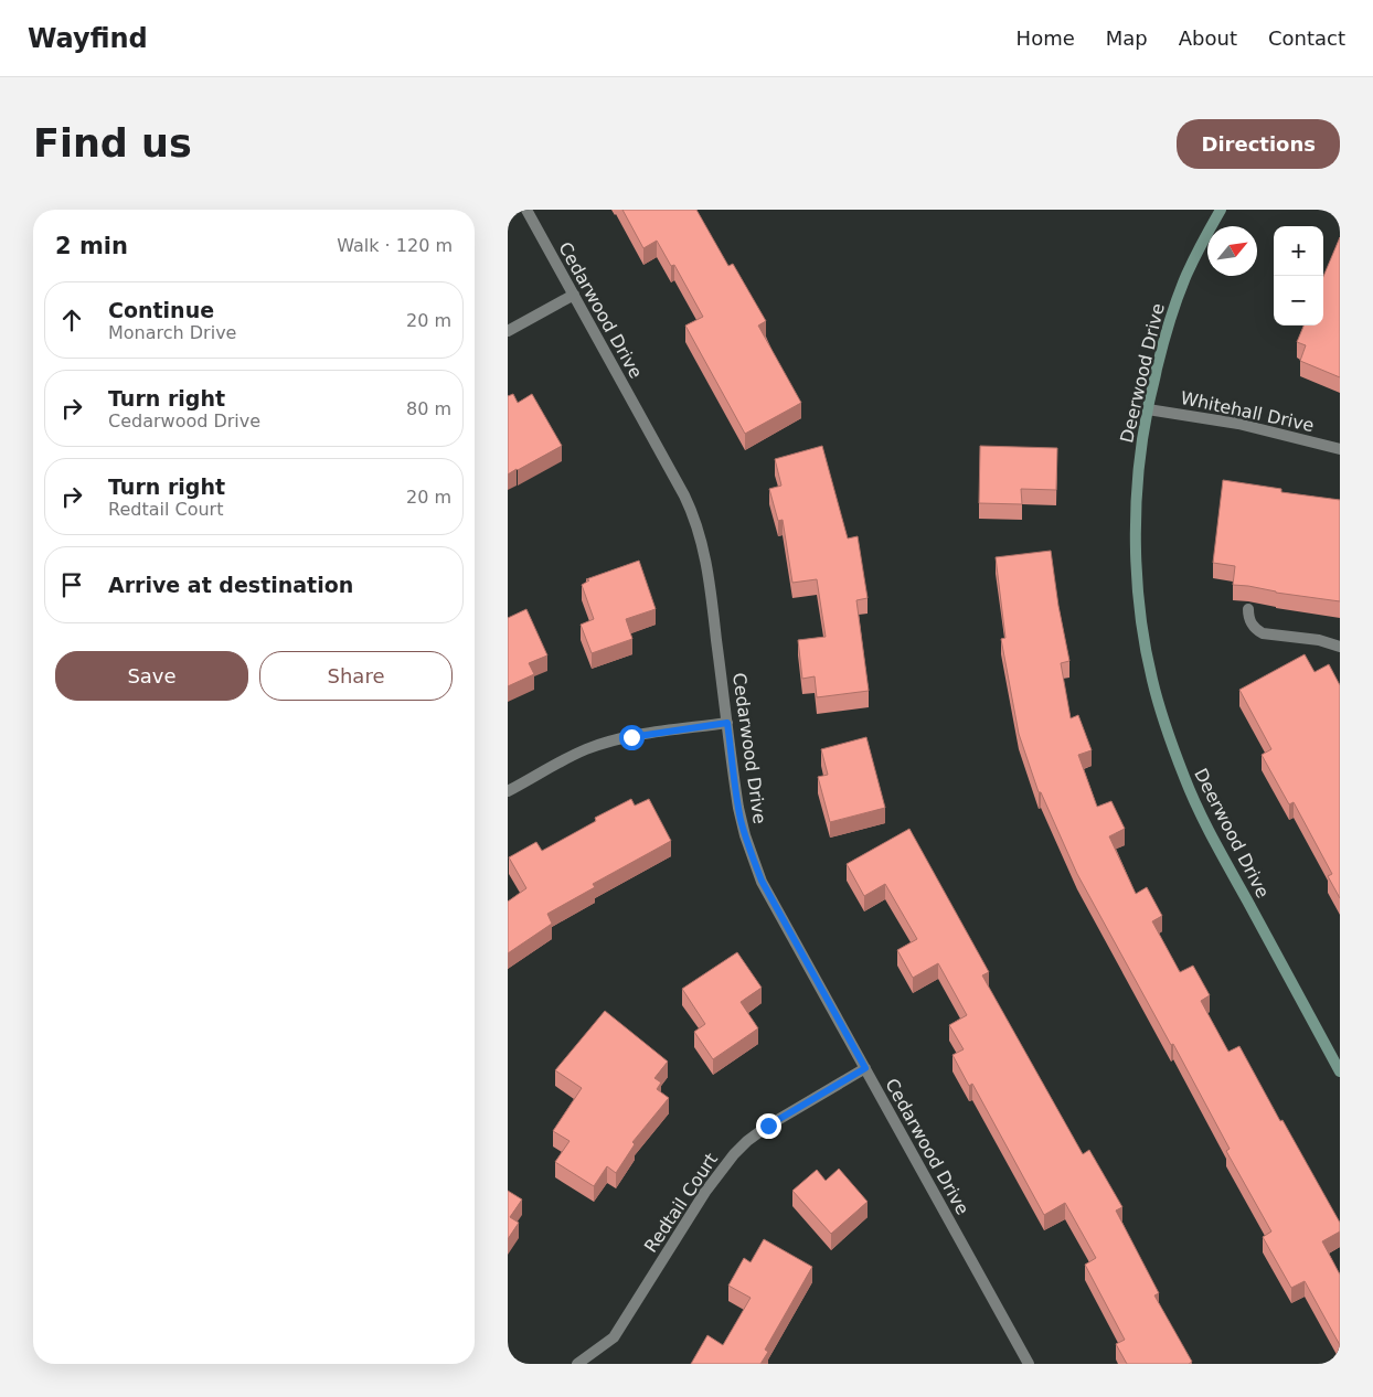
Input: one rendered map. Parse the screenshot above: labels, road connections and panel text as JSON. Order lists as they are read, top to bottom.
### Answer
{
  "streets": {
    "street": [
      "Cedarwood Drive",
      "Deerwood Drive",
      "Whitehall Drive",
      "Redtail Court"
    ]
  },
  "crossings": [
    ["Cedarwood Drive", "Redtail Court"],
    ["Deerwood Drive", "Whitehall Drive"]
  ],
  "north": "top right",
  "page": {
    "header": "Wayfind",
    "nav": [
      "Home",
      "Map",
      "About",
      "Contact"
    ],
    "buttons": [
      "Directions",
      ["Save", "Share"]
    ],
    "title": "Find us",
    "heading": ["2 min", "Walk · 120 m"],
    "map_buttons": ["+", "−"],
    "list": [
      ["Continue", "Monarch Drive", "20 m"],
      ["Turn right", "Cedarwood Drive", "80 m"],
      ["Turn right", "Redtail Court", "20 m"],
      "Arrive at destination"
    ]
  }
}
